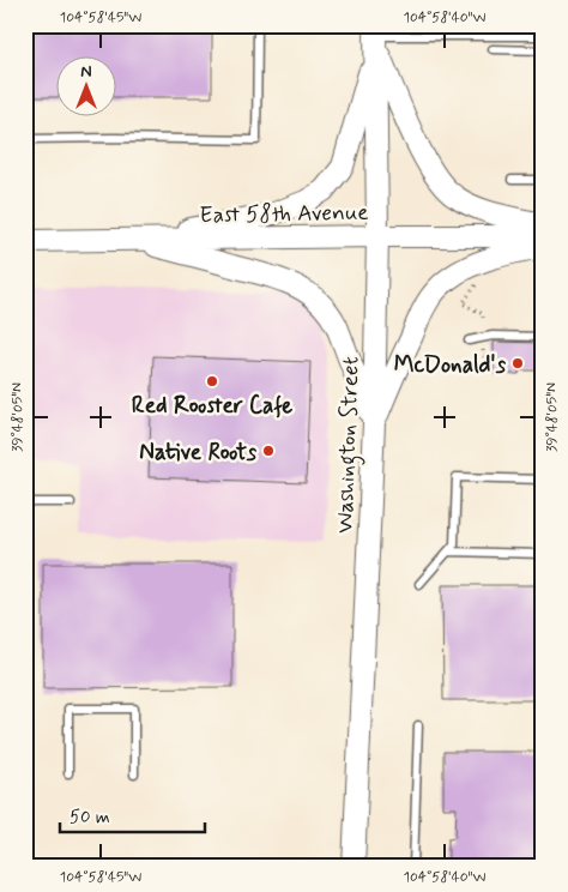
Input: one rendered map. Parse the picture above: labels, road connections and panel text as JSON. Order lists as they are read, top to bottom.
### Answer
{
  "streets": {
    "main road": ["East 58th Avenue", "Washington Street"]
  },
  "crossings": [
    ["East 58th Avenue", "Washington Street"]
  ],
  "places": ["McDonald's", "Red Rooster Cafe", "Native Roots"],
  "scale_bar": "50 m",
  "north": "top",
  "coordinates": ["104°58'45\"W", "104°58'40\"W", "39°48'05\"N"]
}
